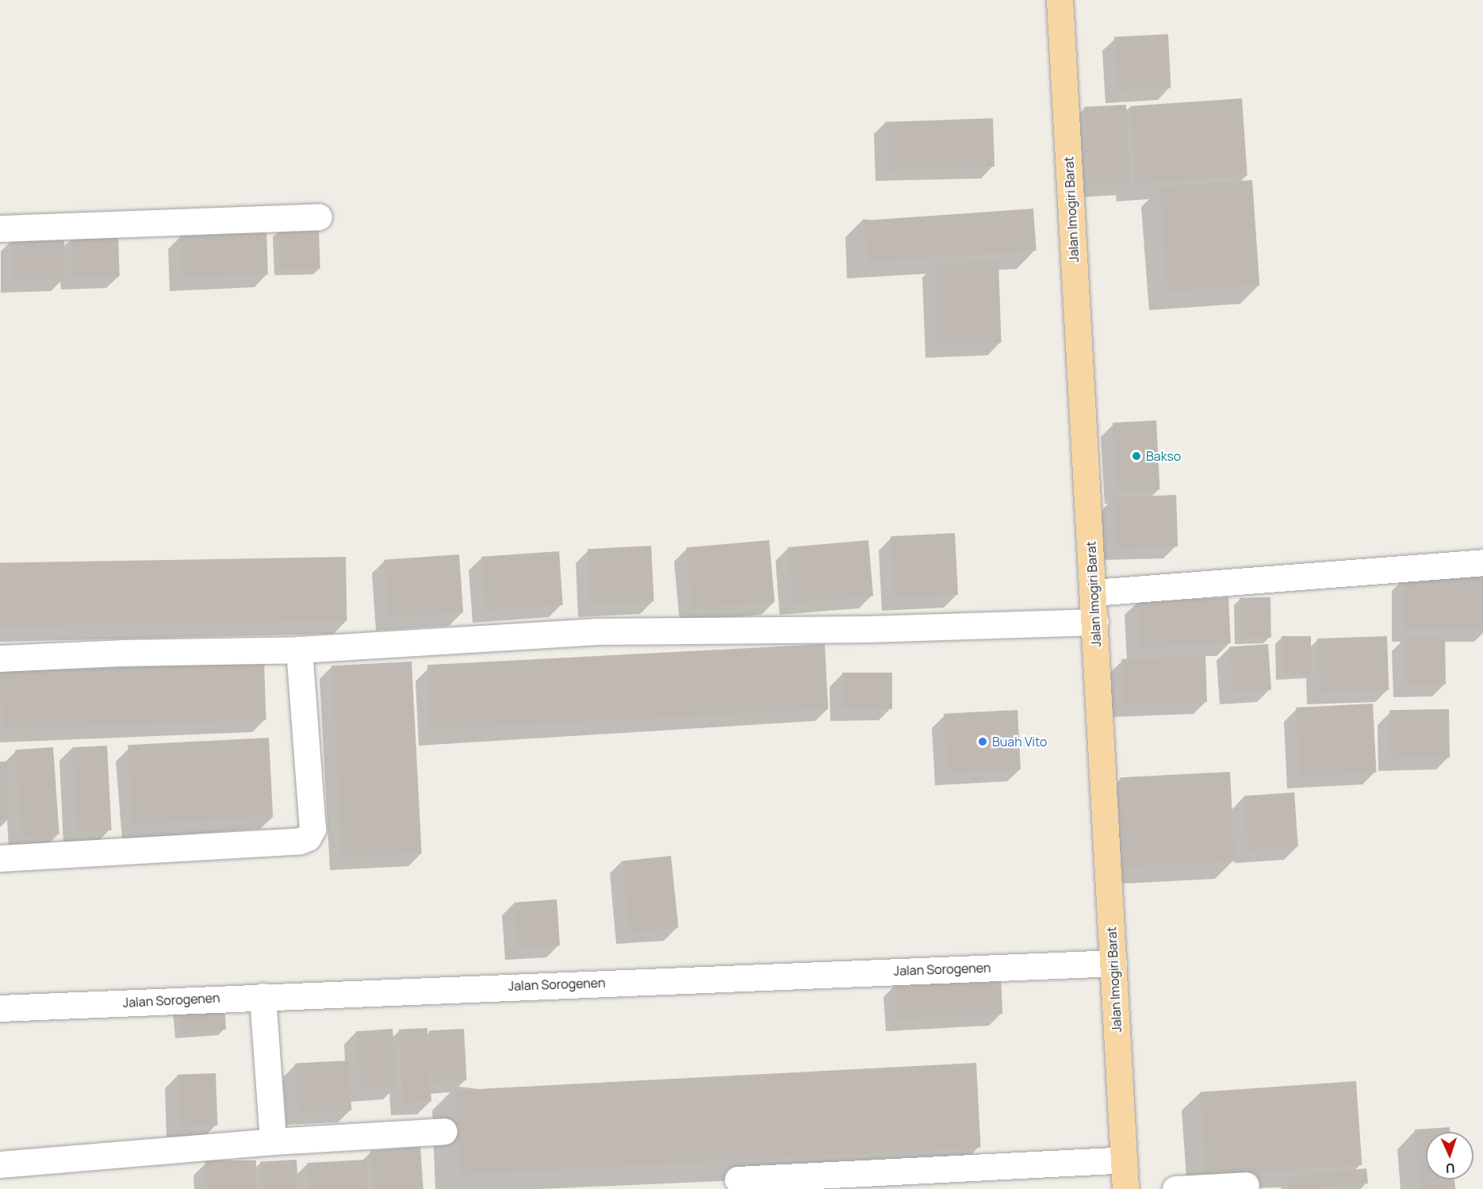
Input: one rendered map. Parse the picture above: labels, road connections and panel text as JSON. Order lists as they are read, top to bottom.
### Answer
{
  "streets": {
    "main road": ["Jalan Imogiri Barat"],
    "street": ["Jalan Sorogenen"]
  },
  "crossings": [
    ["Jalan Imogiri Barat", "Jalan Sorogenen"]
  ],
  "places": ["Bakso", "Buah Vito"],
  "north": "bottom"
}
